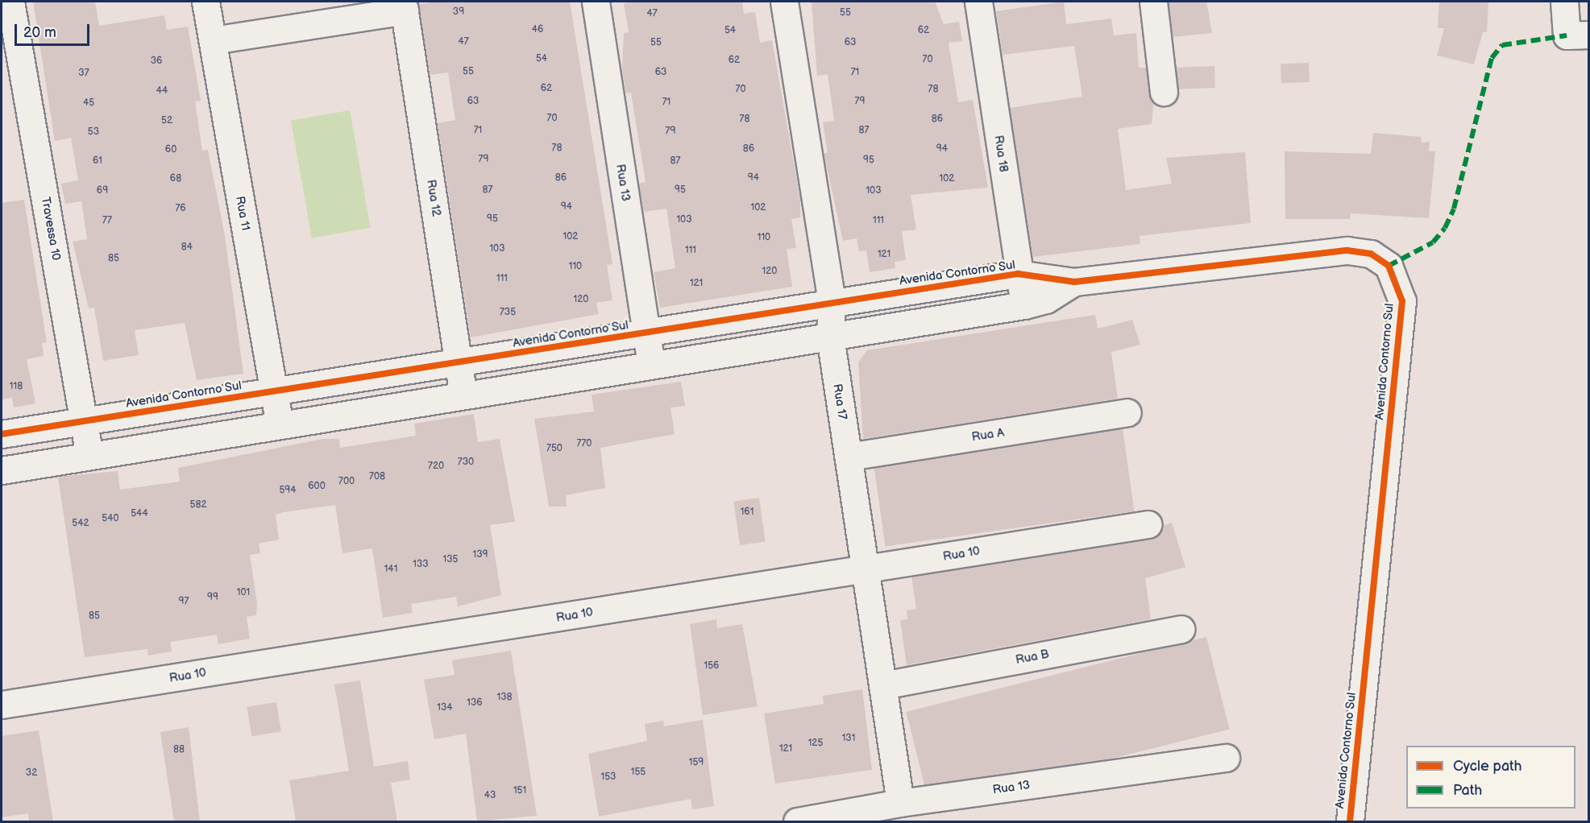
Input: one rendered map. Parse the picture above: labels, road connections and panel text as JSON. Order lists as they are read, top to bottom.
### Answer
{
  "streets": {
    "street": [
      "Rua 18",
      "Rua 13",
      "Rua 12",
      "Rua 11",
      "Travessa 10",
      "Avenida Contorno Sul",
      "Rua 17",
      "Rua A",
      "Rua 10",
      "Rua B"
    ]
  },
  "crossings": [
    ["Rua 18", "Avenida Contorno Sul"],
    ["Rua 13", "Avenida Contorno Sul"],
    ["Rua 13", "Rua 17"],
    ["Rua 12", "Avenida Contorno Sul"],
    ["Rua 11", "Avenida Contorno Sul"],
    ["Travessa 10", "Avenida Contorno Sul"],
    ["Avenida Contorno Sul", "Rua 17"],
    ["Rua 17", "Rua A"],
    ["Rua 17", "Rua 10"],
    ["Rua 17", "Rua B"]
  ],
  "house_numbers": [
    "39",
    "55",
    "47",
    "46",
    "54",
    "62",
    "47",
    "55",
    "63",
    "54",
    "70",
    "62",
    "36",
    "55",
    "63",
    "71",
    "37",
    "62",
    "70",
    "78",
    "44",
    "63",
    "79",
    "71",
    "45",
    "70",
    "78",
    "86",
    "52",
    "71",
    "87",
    "79",
    "53",
    "78",
    "86",
    "94",
    "60",
    "79",
    "95",
    "61",
    "87",
    "86",
    "94",
    "68",
    "102",
    "87",
    "95",
    "69",
    "103",
    "94",
    "102",
    "76",
    "95",
    "103",
    "77",
    "111",
    "102",
    "110",
    "84",
    "103",
    "111",
    "121",
    "85",
    "110",
    "120",
    "111",
    "121",
    "120",
    "735",
    "118",
    "770",
    "750",
    "730",
    "720",
    "708",
    "700",
    "600",
    "594",
    "582",
    "161",
    "544",
    "540",
    "542",
    "139",
    "135",
    "133",
    "141",
    "101",
    "99",
    "97",
    "85",
    "156",
    "138",
    "136",
    "134",
    "131",
    "125",
    "121",
    "88",
    "159",
    "155",
    "32",
    "153",
    "151",
    "43"
  ],
  "legend": ["Cycle path", "Path"],
  "scale_bar": "20 m"
}
